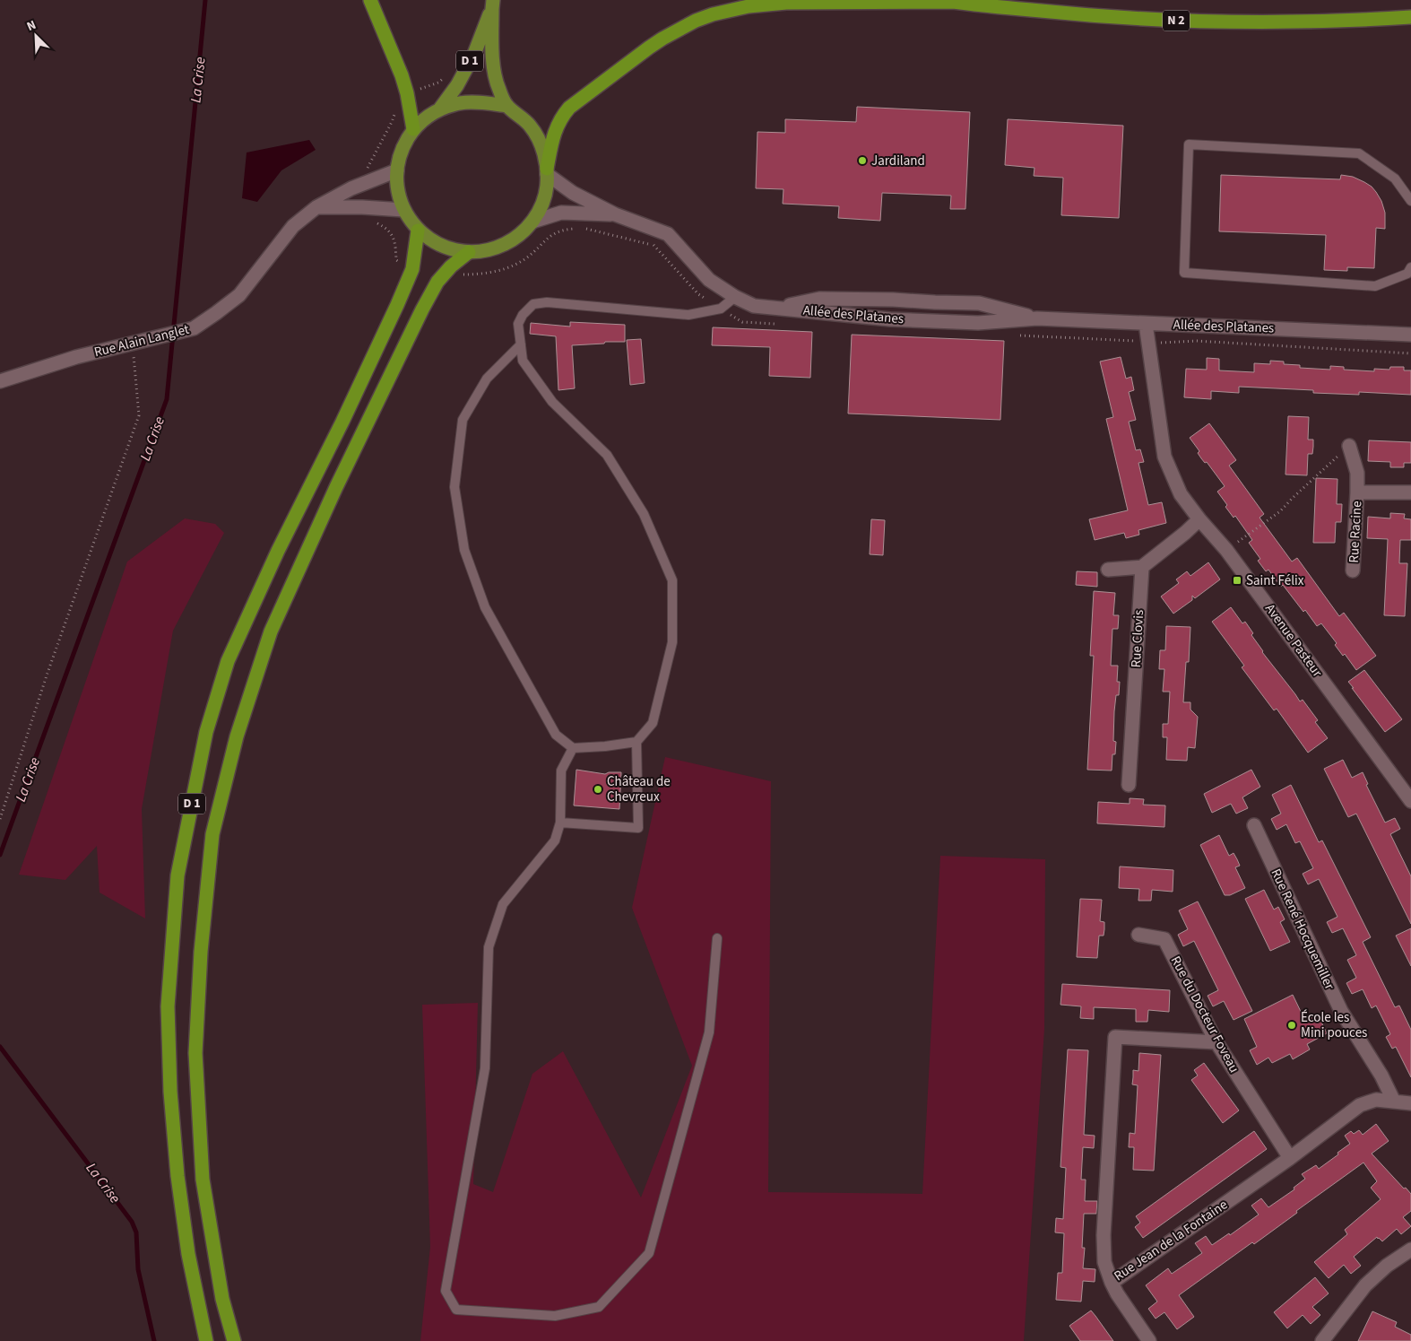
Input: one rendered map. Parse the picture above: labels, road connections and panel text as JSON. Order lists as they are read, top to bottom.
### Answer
{
  "streets": {
    "highway": ["N 2", "D 1"],
    "street": [
      "Allée des Platanes",
      "Rue Alain Langlet",
      "Rue Racine",
      "Rue Clovis",
      "Avenue Pasteur",
      "Rue René Hocquemiller",
      "Rue du Docteur Foveau",
      "Rue Jean de la Fontaine"
    ]
  },
  "crossings": [
    ["D 1", "Allée des Platanes"],
    ["D 1", "Rue Alain Langlet"],
    ["Allée des Platanes", "Rue Alain Langlet"],
    ["Allée des Platanes", "Avenue Pasteur"],
    ["Rue René Hocquemiller", "Rue Jean de la Fontaine"],
    ["Rue du Docteur Foveau", "Rue Jean de la Fontaine"]
  ],
  "water": ["La Crise"],
  "places": {
    "other": ["Jardiland", "Château de Chevreux", "École les Mini pouces"],
    "transit": ["Saint Félix"]
  },
  "north": "top left"
}
